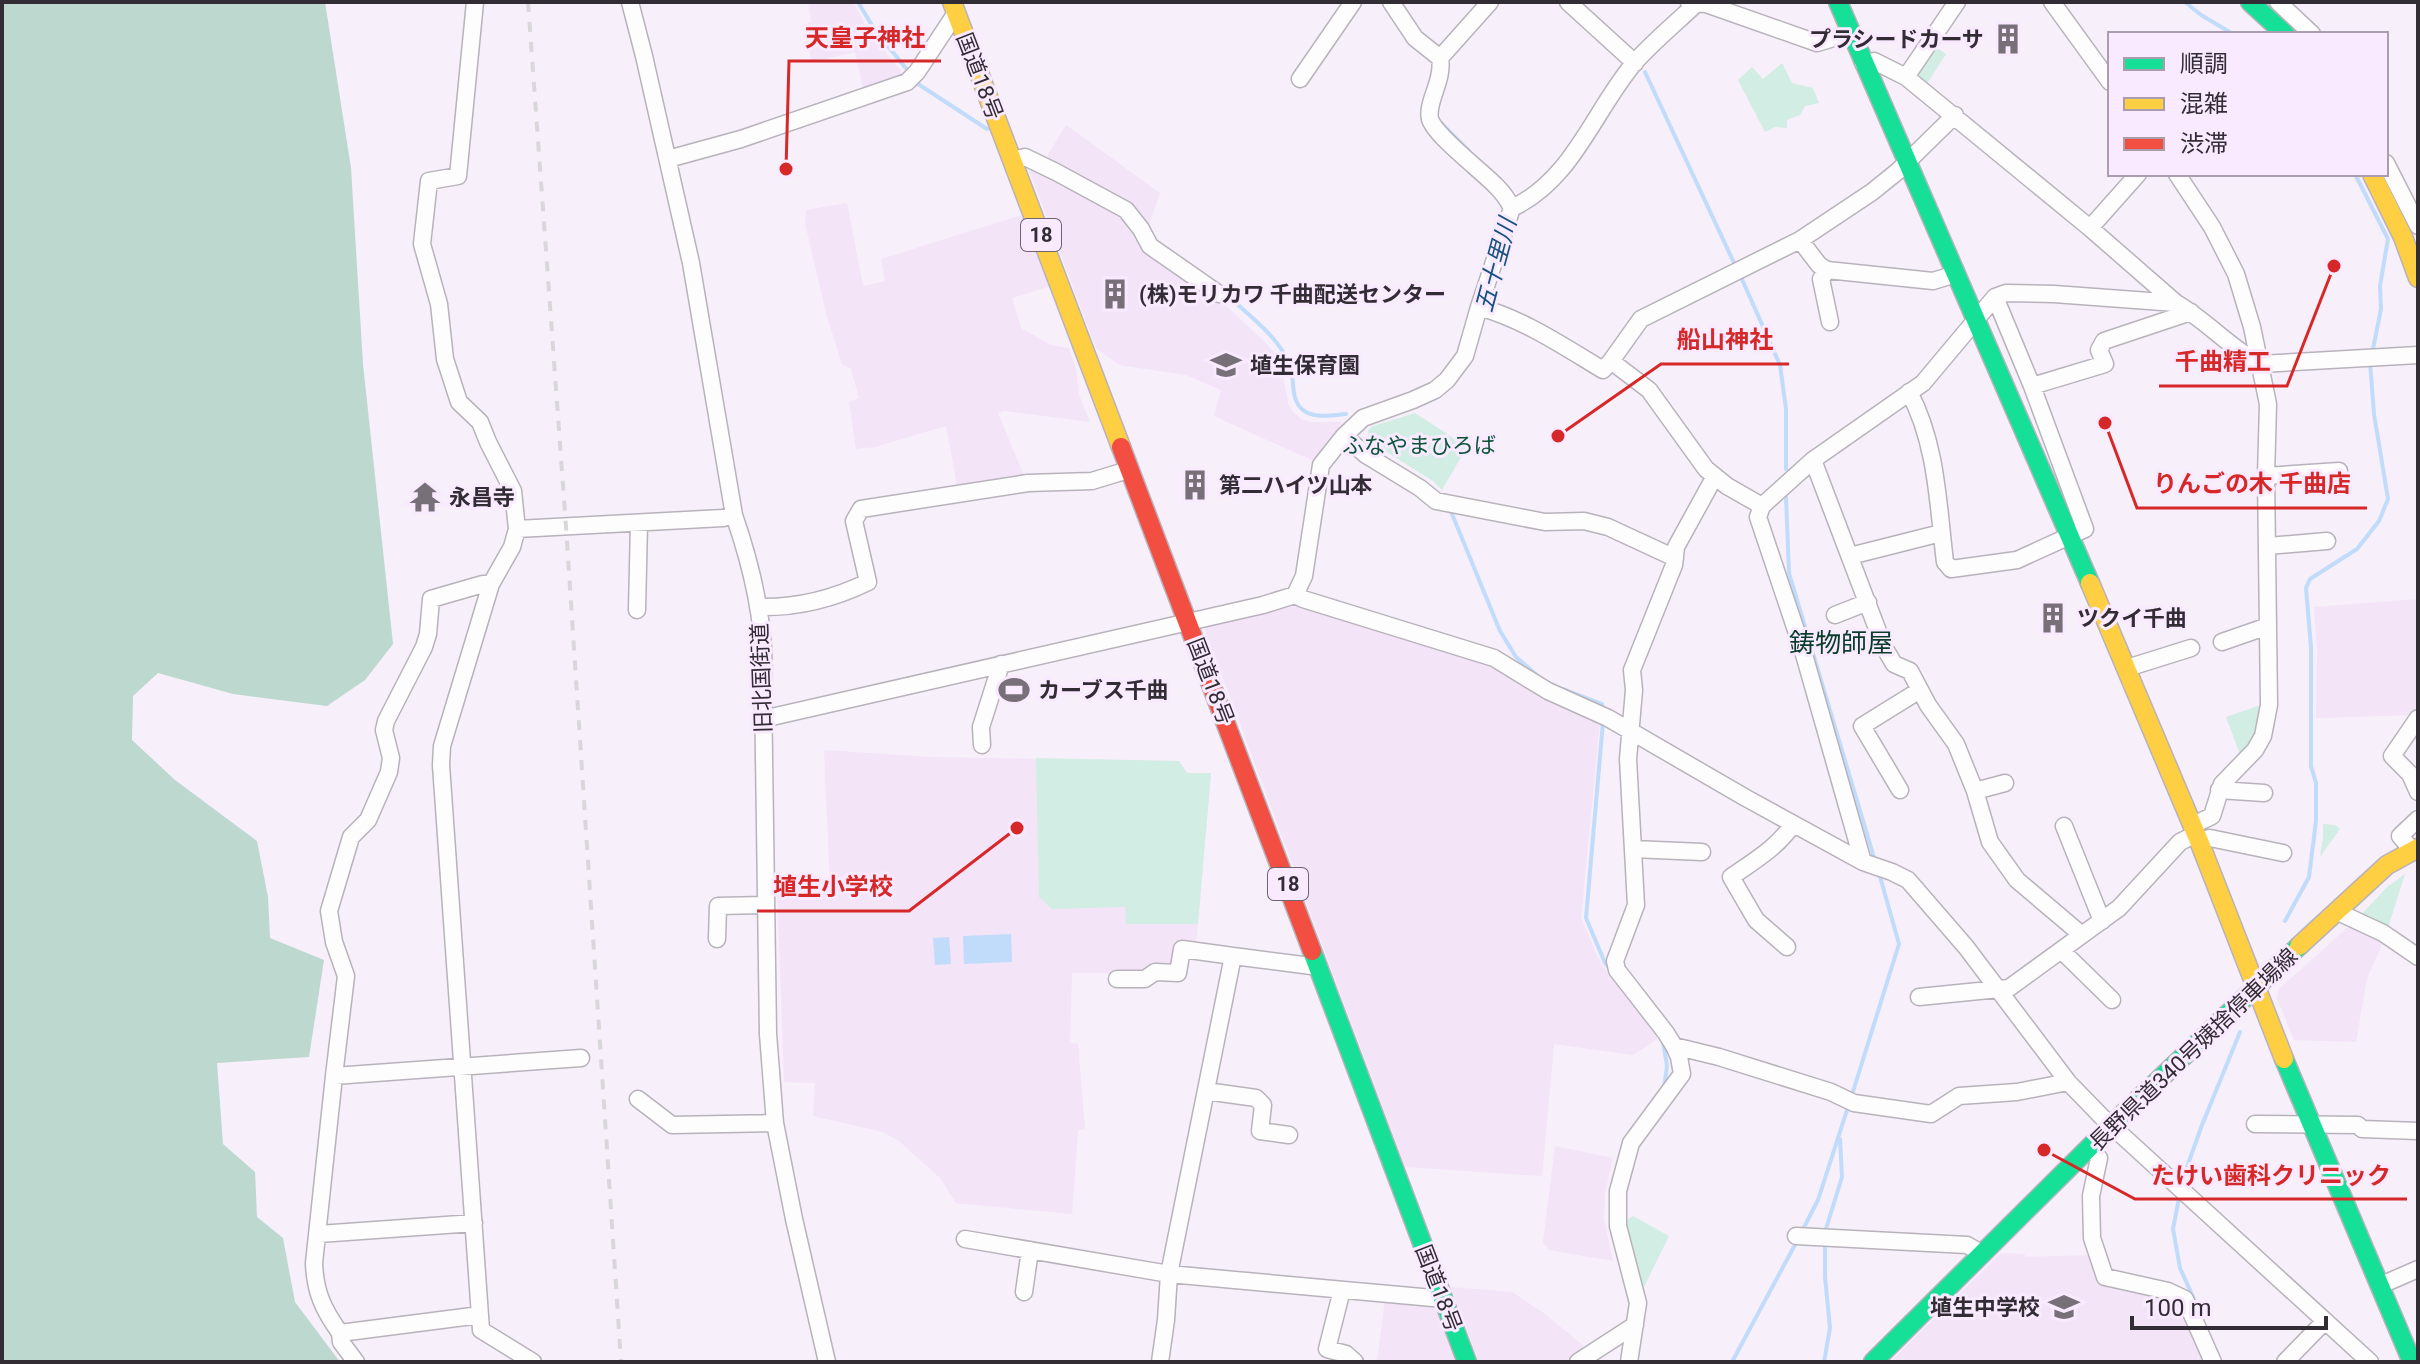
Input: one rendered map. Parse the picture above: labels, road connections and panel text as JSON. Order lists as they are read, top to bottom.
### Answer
{
  "streets": {
    "main road": ["国道18号", "18", "長野県道340号姨捨停車場線"],
    "street": ["旧北国街道"]
  },
  "districts": ["鋳物師屋"],
  "water": ["五十里川"],
  "parks": ["ふなやまひろば"],
  "places": {
    "building": [
      "プラシードカーサ",
      "(株)モリカワ 千曲配送センター",
      "第二ハイツ山本",
      "ツクイ千曲"
    ],
    "other": [
      "天皇子神社",
      "千曲精工",
      "りんごの木 千曲店",
      "船山神社",
      "埴生小学校",
      "たけい歯科クリニック"
    ],
    "school or university": ["埴生保育園", "埴生中学校"],
    "temple": ["永昌寺"],
    "sports": ["カーブス千曲"]
  },
  "legend": ["順調", "混雑", "渋滞"],
  "scale_bar": "100 m"
}
